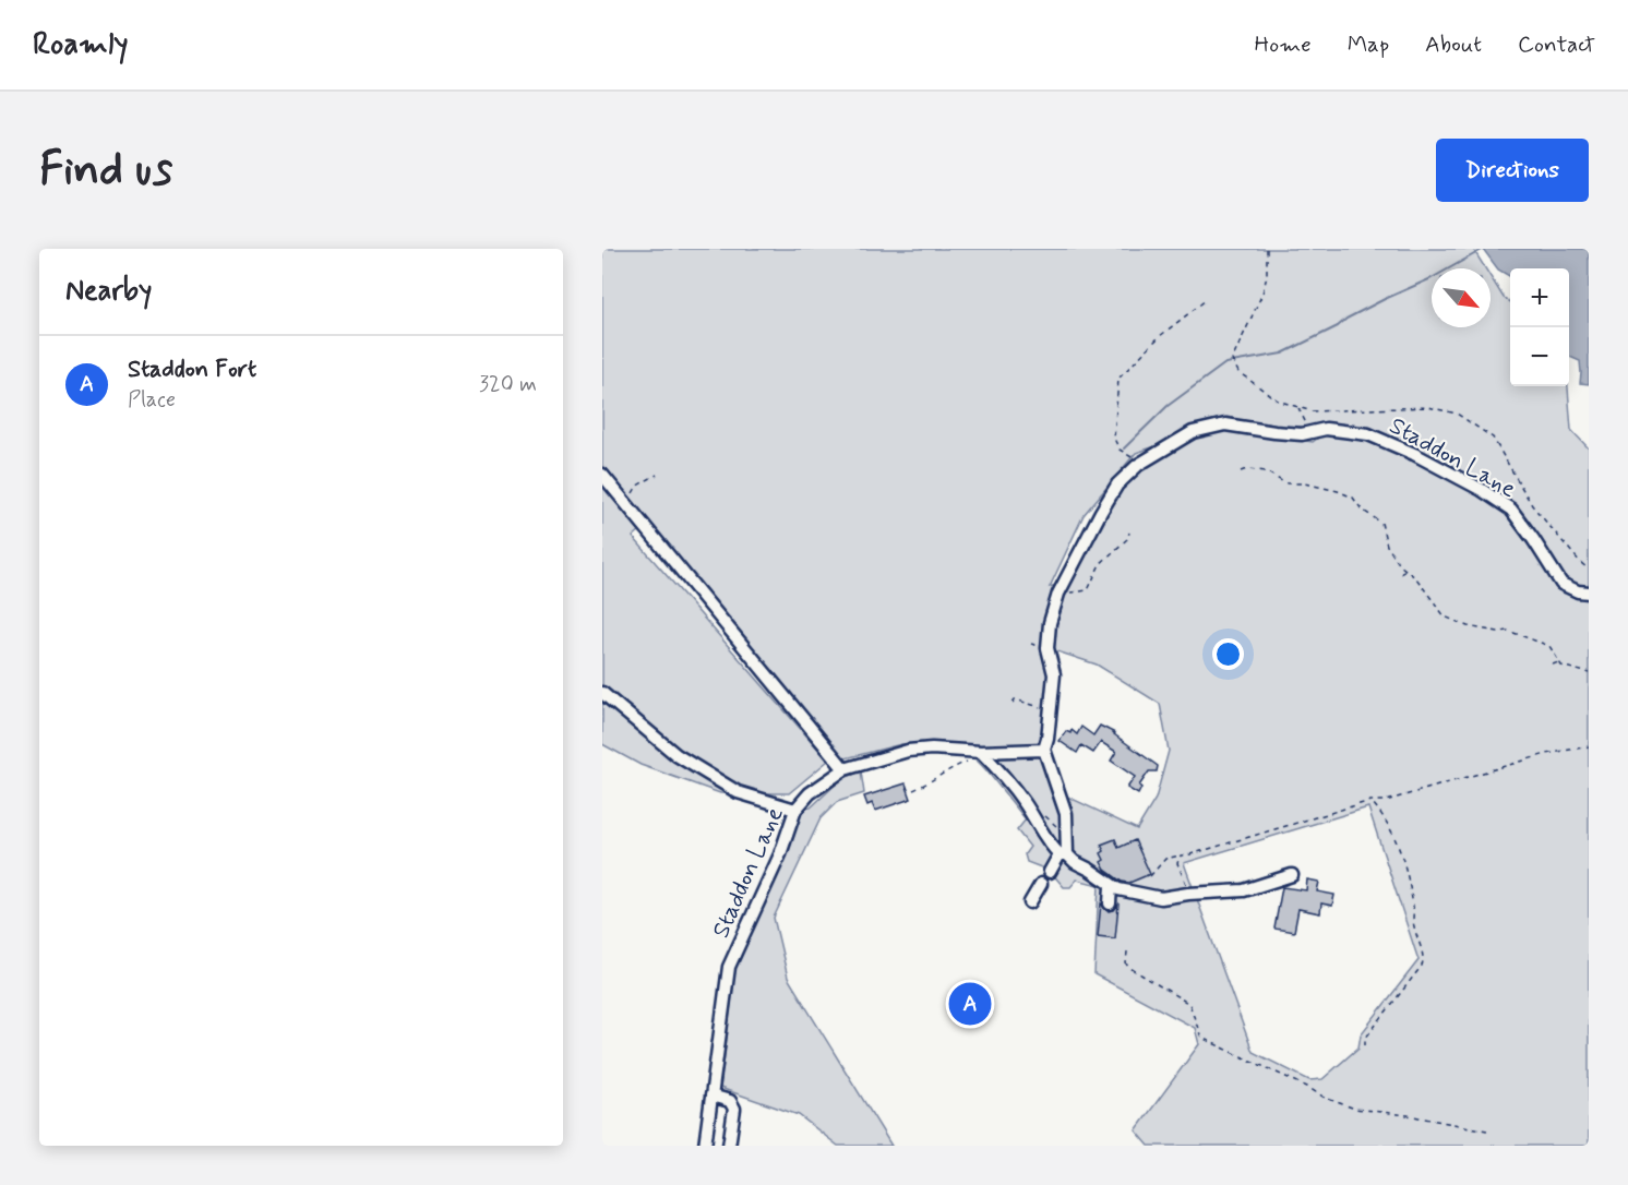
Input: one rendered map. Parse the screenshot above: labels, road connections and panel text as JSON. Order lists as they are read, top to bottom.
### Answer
{
  "streets": {
    "street": ["Staddon Lane"]
  },
  "north": "bottom right",
  "page": {
    "header": "Roamly",
    "nav": [
      "Home",
      "Map",
      "About",
      "Contact"
    ],
    "buttons": "Directions",
    "title": "Find us",
    "heading": "Nearby",
    "map_buttons": ["+", "−"],
    "list": [
      {
        "mark": "A",
        "name": "Staddon Fort",
        "note": "Place",
        "value": "320 m"
      }
    ],
    "pins": "A"
  }
}
